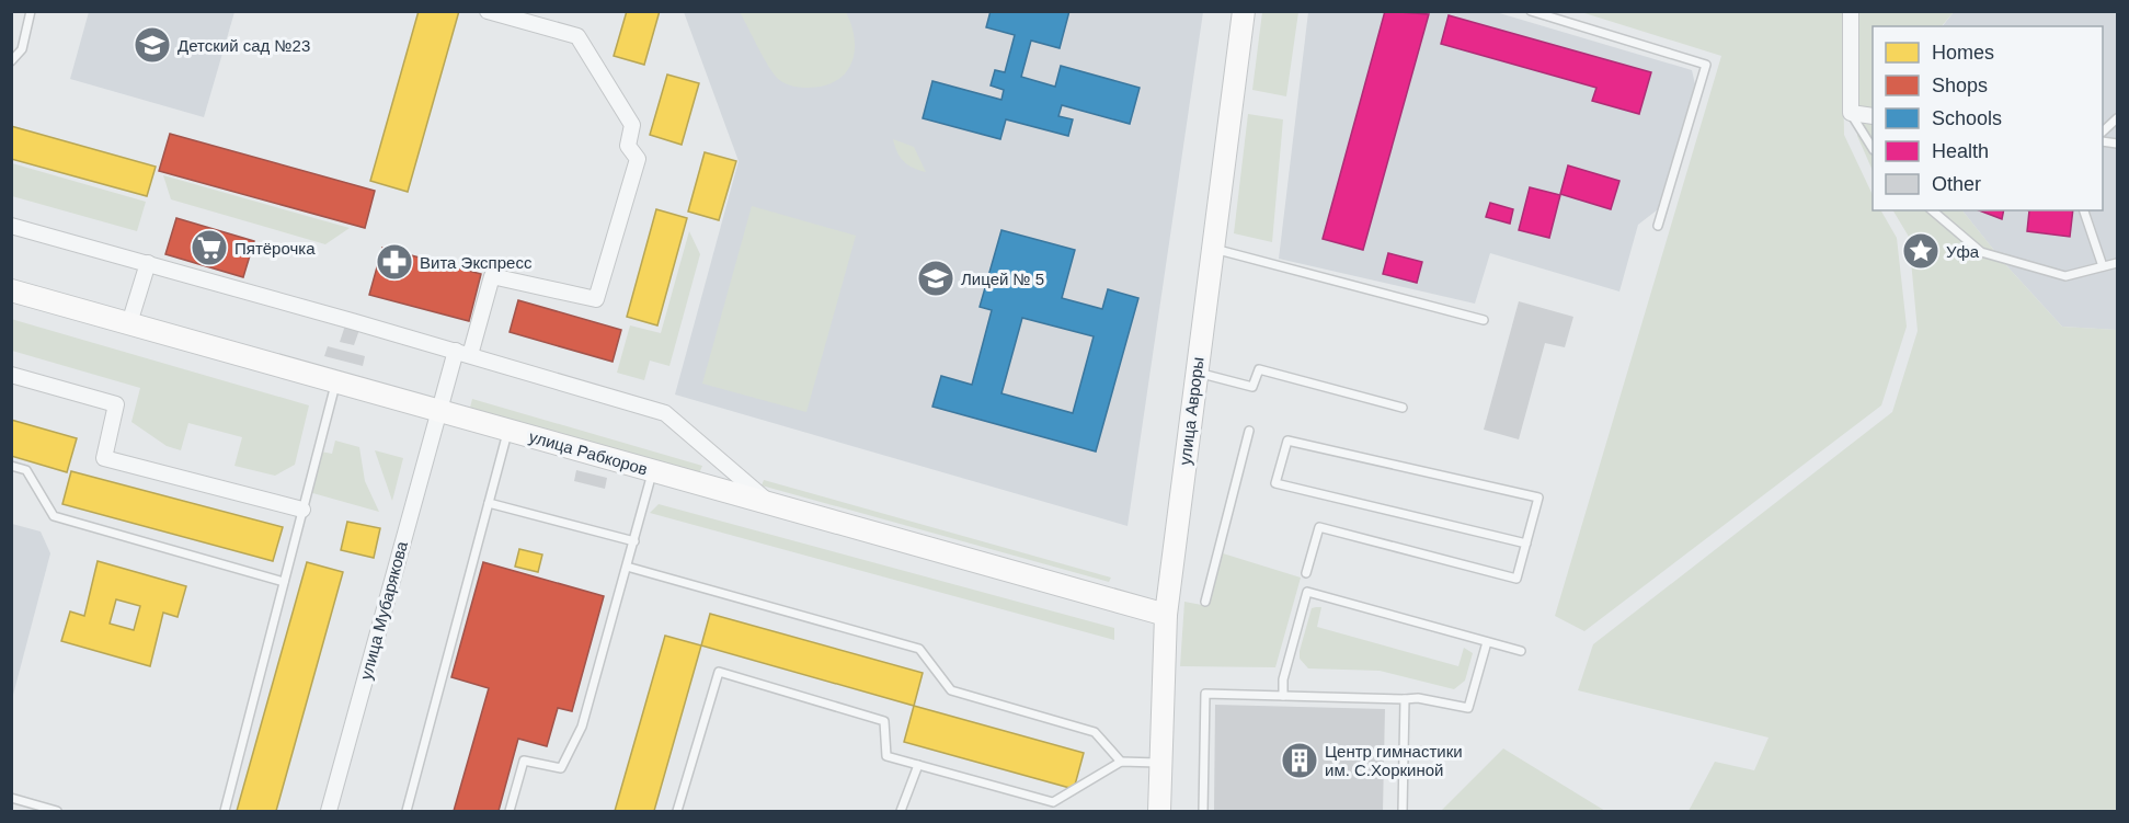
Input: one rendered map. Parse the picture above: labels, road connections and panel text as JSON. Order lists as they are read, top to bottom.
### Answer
{
  "streets": {
    "street": ["улица Авроры", "улица Рабкоров", "улица Мубарякова"]
  },
  "crossings": [
    ["улица Авроры", "улица Рабкоров"],
    ["улица Рабкоров", "улица Мубарякова"]
  ],
  "places": {
    "school or university": ["Детский сад №23", "Лицей № 5"],
    "supermarket": ["Пятёрочка"],
    "place": ["Уфа"],
    "pharmacy": ["Вита Экспресс"],
    "building": ["Центр гимнастики им. С.Хоркиной"]
  },
  "legend": [
    "Homes",
    "Shops",
    "Schools",
    "Health",
    "Other"
  ]
}
